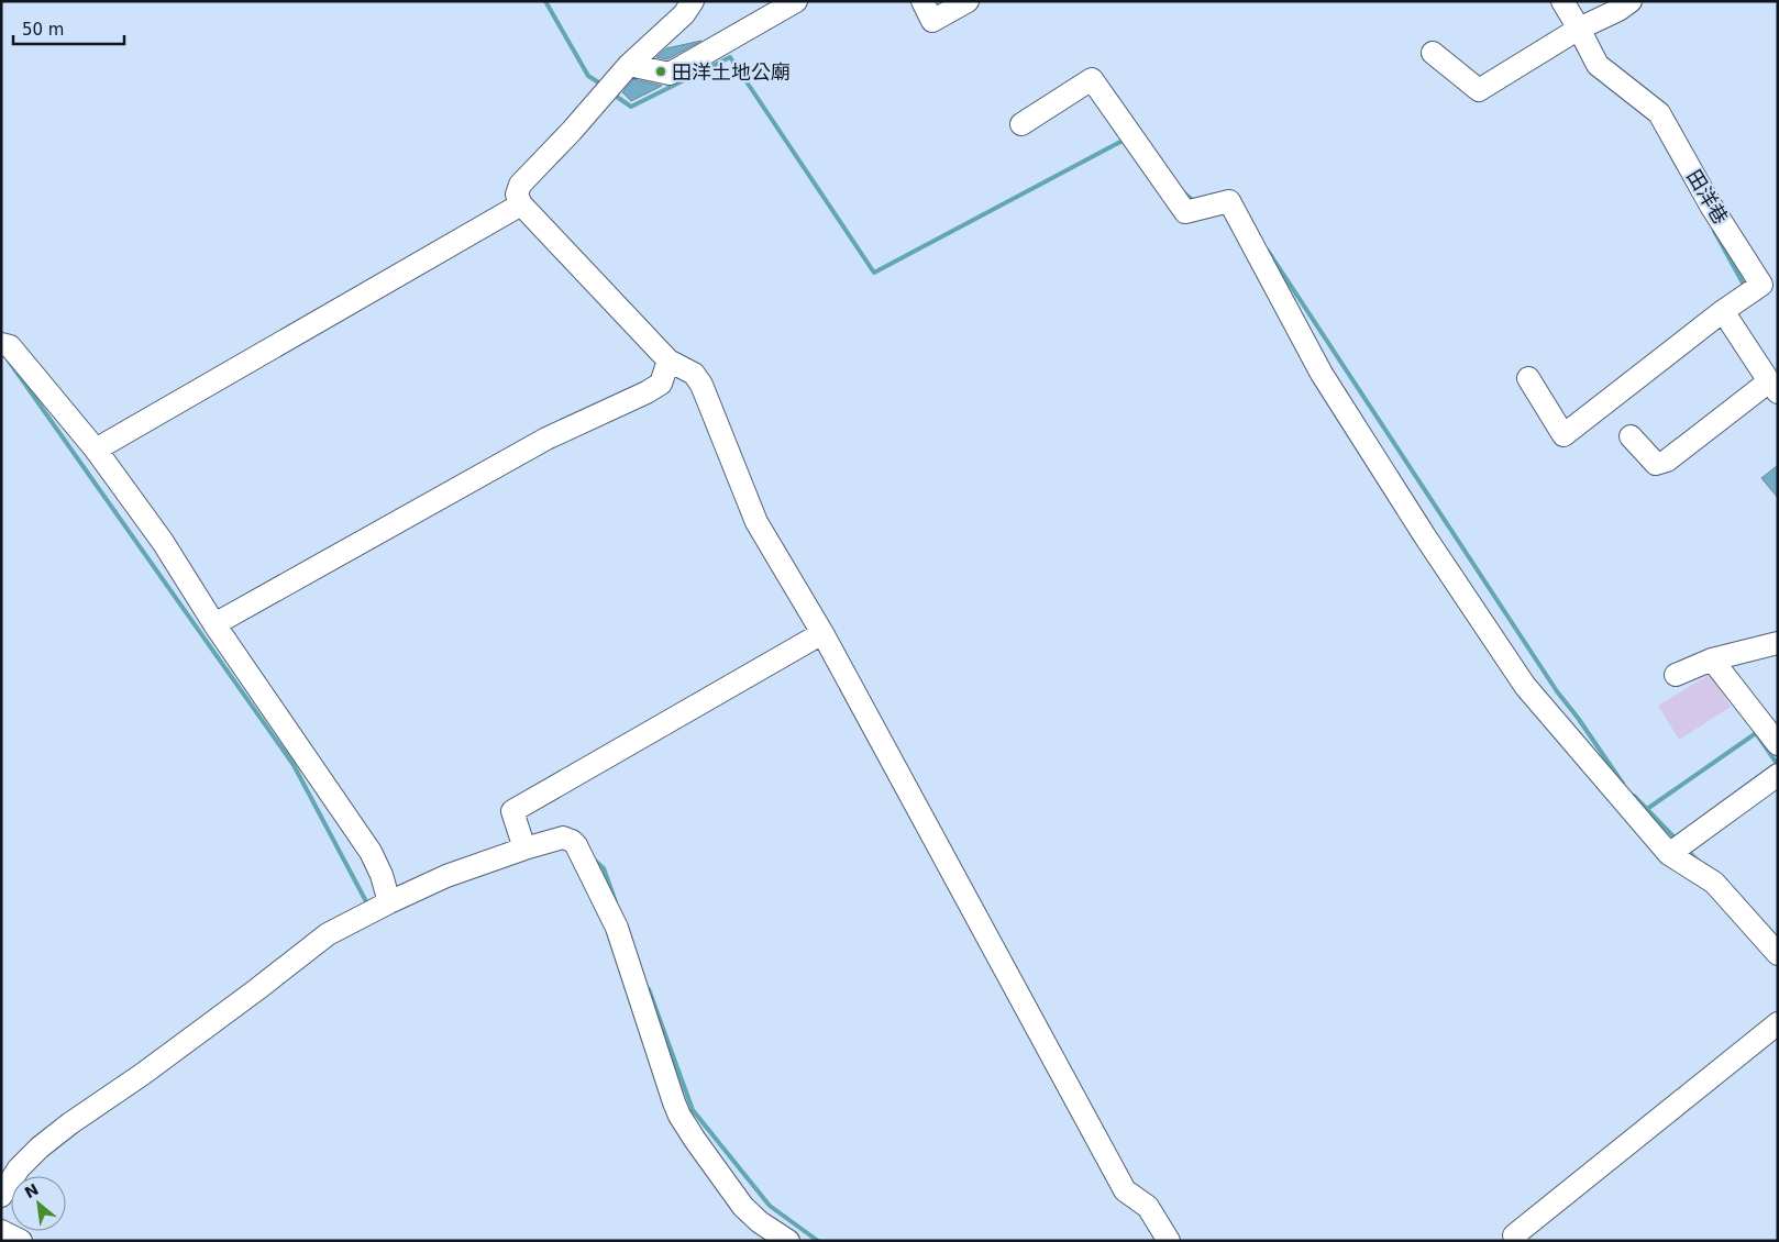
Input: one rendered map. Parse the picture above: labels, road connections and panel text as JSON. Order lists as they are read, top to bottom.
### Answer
{
  "streets": {
    "street": ["田洋巷"]
  },
  "places": ["田洋土地公廟"],
  "scale_bar": "50 m",
  "north": "top left"
}
